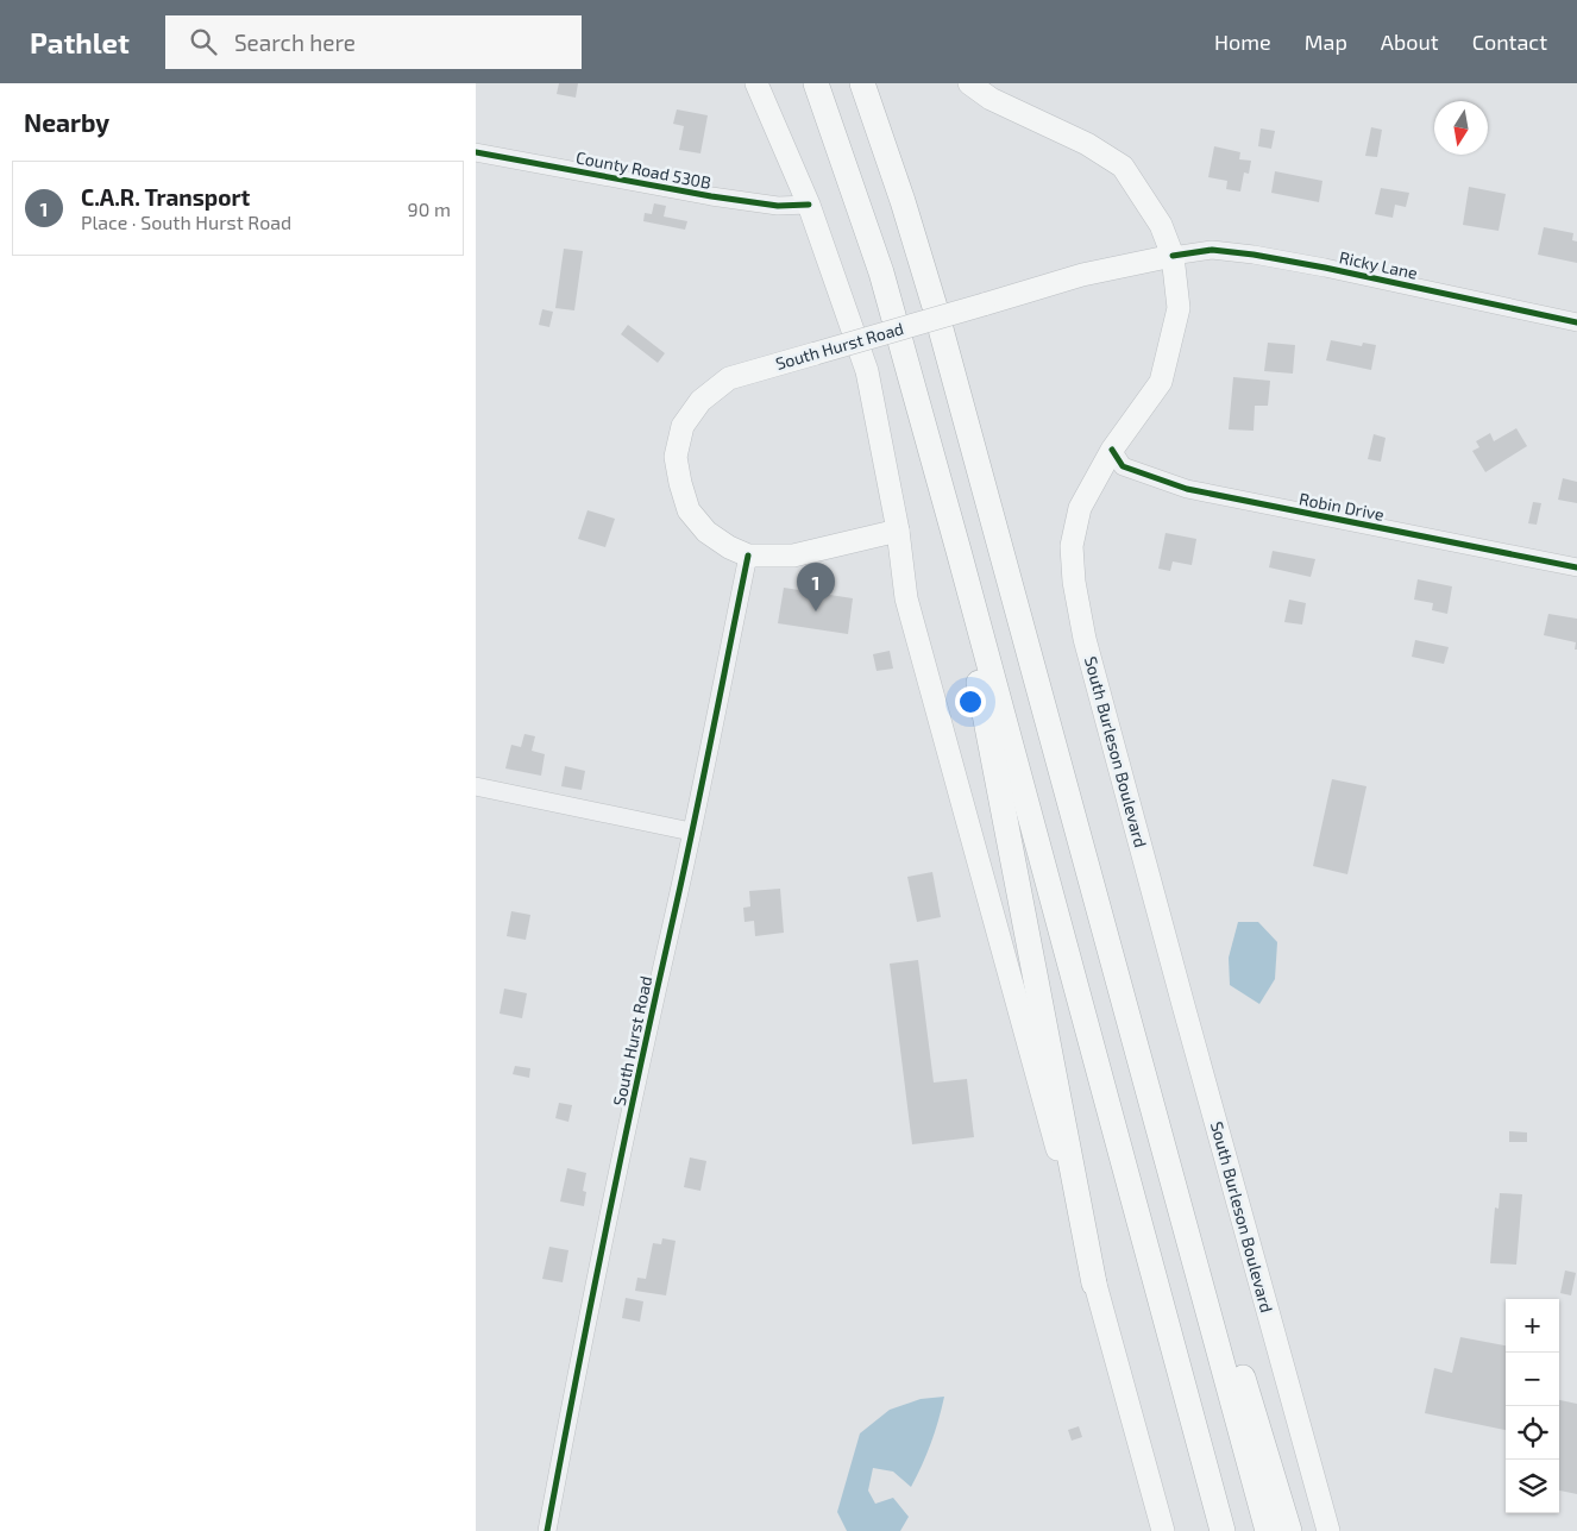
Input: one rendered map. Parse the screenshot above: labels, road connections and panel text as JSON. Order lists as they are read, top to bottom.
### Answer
{
  "streets": {
    "main road": ["South Hurst Road", "South Burleson Boulevard"],
    "street": ["County Road 530B", "Ricky Lane", "Robin Drive"]
  },
  "crossings": [
    ["Ricky Lane", "South Hurst Road"],
    ["Ricky Lane", "South Burleson Boulevard"],
    ["South Hurst Road", "South Burleson Boulevard"],
    ["Robin Drive", "South Burleson Boulevard"]
  ],
  "north": "bottom",
  "page": {
    "header": "Pathlet",
    "search": "Search here",
    "nav": [
      "Home",
      "Map",
      "About",
      "Contact"
    ],
    "heading": "Nearby",
    "list": [
      {
        "mark": "1",
        "name": "C.A.R. Transport",
        "note": "Place · South Hurst Road",
        "value": "90 m"
      }
    ],
    "pins": "1",
    "map_buttons": ["+", "−"]
  }
}
